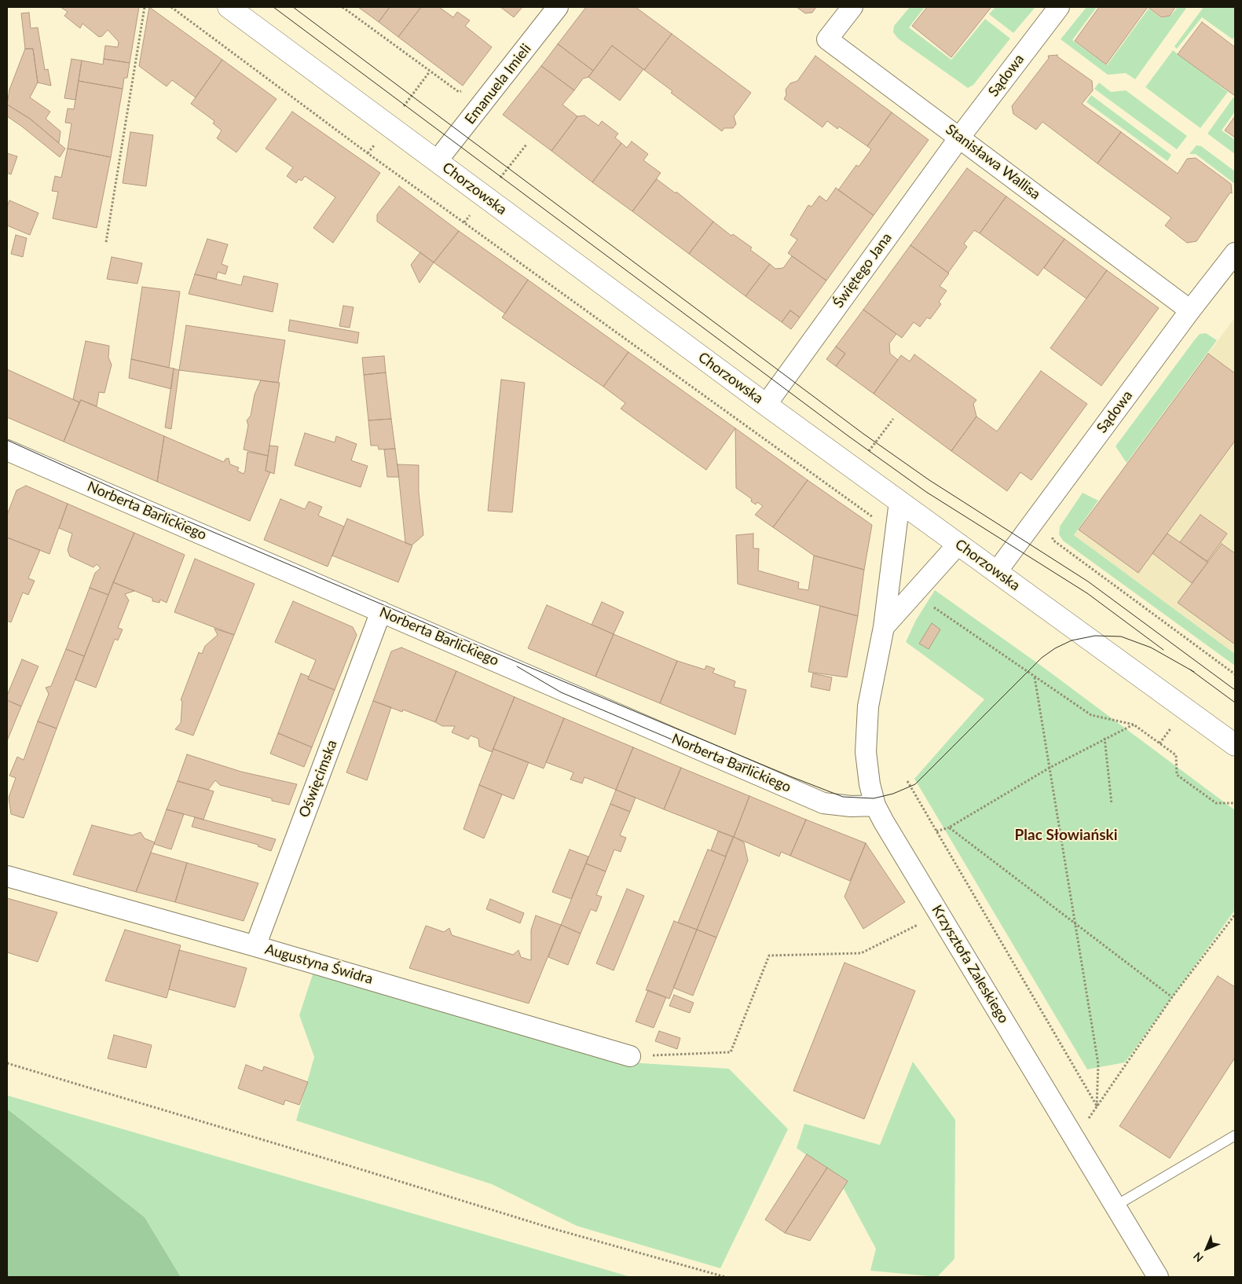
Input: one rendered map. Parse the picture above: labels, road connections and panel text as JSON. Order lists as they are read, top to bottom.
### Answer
{
  "streets": {
    "street": [
      "Sądowa",
      "Emanuela Imieli",
      "Stanisława Wallisa",
      "Chorzowska",
      "Świętego Jana",
      "Norberta Barlickiego",
      "Oświęcimska",
      "Augustyna Świdra",
      "Krzysztofa Zaleskiego"
    ]
  },
  "crossings": [
    ["Sądowa", "Stanisława Wallisa"],
    ["Sądowa", "Chorzowska"],
    ["Sądowa", "Świętego Jana"],
    ["Emanuela Imieli", "Chorzowska"],
    ["Stanisława Wallisa", "Świętego Jana"],
    ["Chorzowska", "Świętego Jana"],
    ["Chorzowska", "Krzysztofa Zaleskiego"],
    ["Norberta Barlickiego", "Oświęcimska"],
    ["Norberta Barlickiego", "Krzysztofa Zaleskiego"],
    ["Oświęcimska", "Augustyna Świdra"]
  ],
  "districts": ["Plac Słowiański"],
  "north": "bottom left"
}
